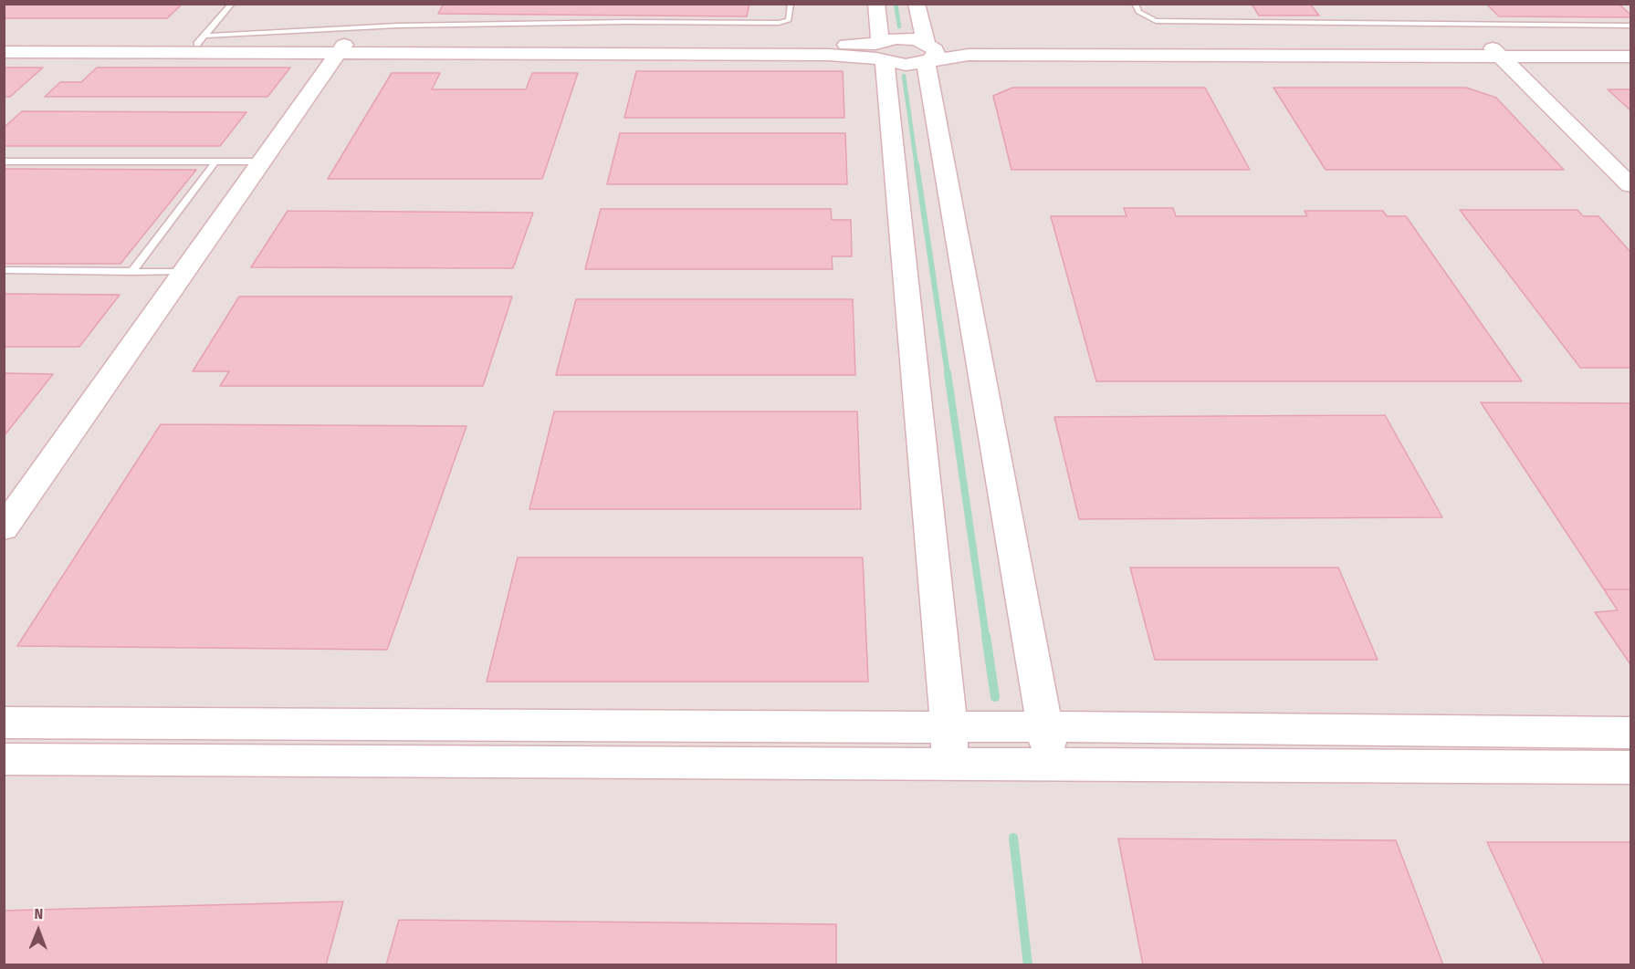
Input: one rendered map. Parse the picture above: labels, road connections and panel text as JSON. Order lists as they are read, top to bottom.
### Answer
{
  "north": "top"
}
